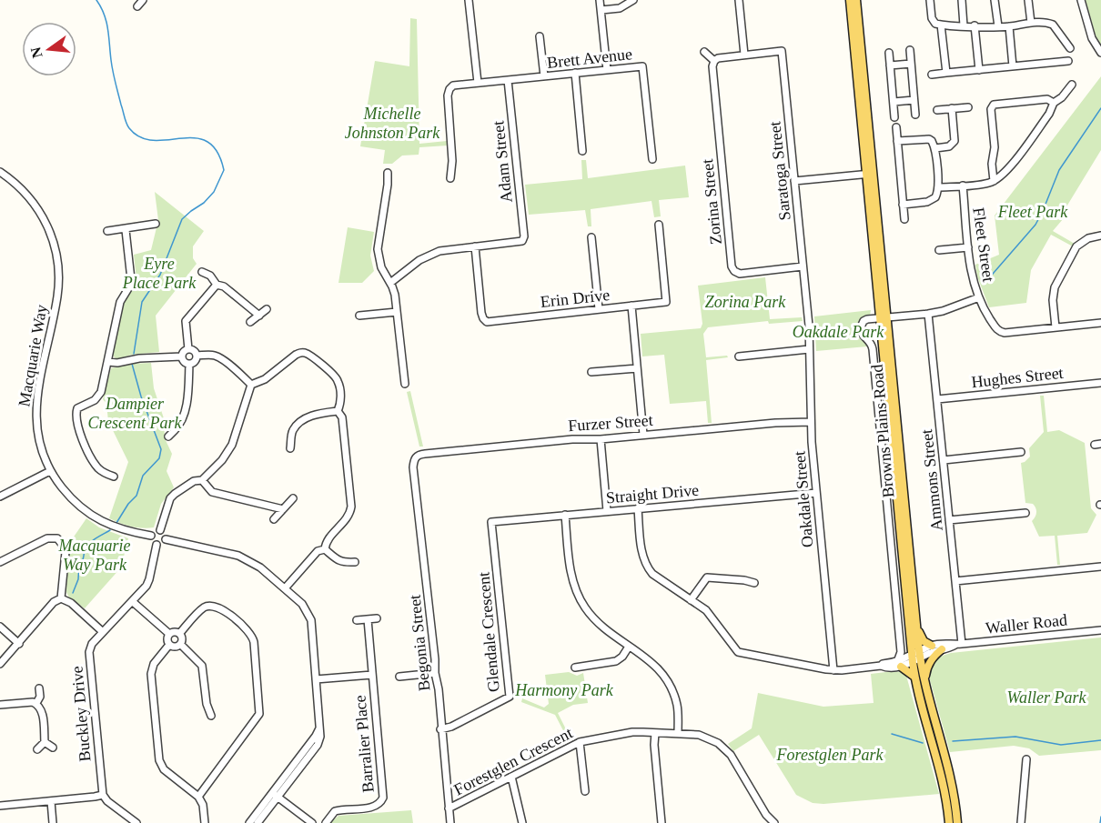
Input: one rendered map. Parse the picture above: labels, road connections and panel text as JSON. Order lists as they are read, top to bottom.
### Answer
{
  "streets": {
    "main road": ["Browns Plains Road"],
    "street": [
      "Brett Avenue",
      "Adam Street",
      "Saratoga Street",
      "Zorina Street",
      "Fleet Street",
      "Erin Drive",
      "Macquarie Way",
      "Hughes Street",
      "Furzer Street",
      "Ammons Street",
      "Straight Drive",
      "Oakdale Street",
      "Waller Road",
      "Glendale Crescent",
      "Begonia Street",
      "Buckley Drive",
      "Barralier Place",
      "Forestglen Crescent"
    ]
  },
  "crossings": [
    ["Brett Avenue", "Adam Street"],
    ["Adam Street", "Erin Drive"],
    ["Saratoga Street", "Zorina Street"],
    ["Saratoga Street", "Oakdale Street"],
    ["Macquarie Way", "Buckley Drive"],
    ["Hughes Street", "Ammons Street"],
    ["Furzer Street", "Oakdale Street"],
    ["Furzer Street", "Begonia Street"],
    ["Browns Plains Road", "Waller Road"],
    ["Ammons Street", "Waller Road"],
    ["Straight Drive", "Oakdale Street"],
    ["Straight Drive", "Glendale Crescent"],
    ["Glendale Crescent", "Begonia Street"],
    ["Begonia Street", "Forestglen Crescent"]
  ],
  "parks": [
    "Michelle Johnston Park",
    "Fleet Park",
    "Eyre Place Park",
    "Zorina Park",
    "Oakdale Park",
    "Dampier Crescent Park",
    "Macquarie Way Park",
    "Harmony Park",
    "Waller Park",
    "Forestglen Park"
  ],
  "north": "left"
}
